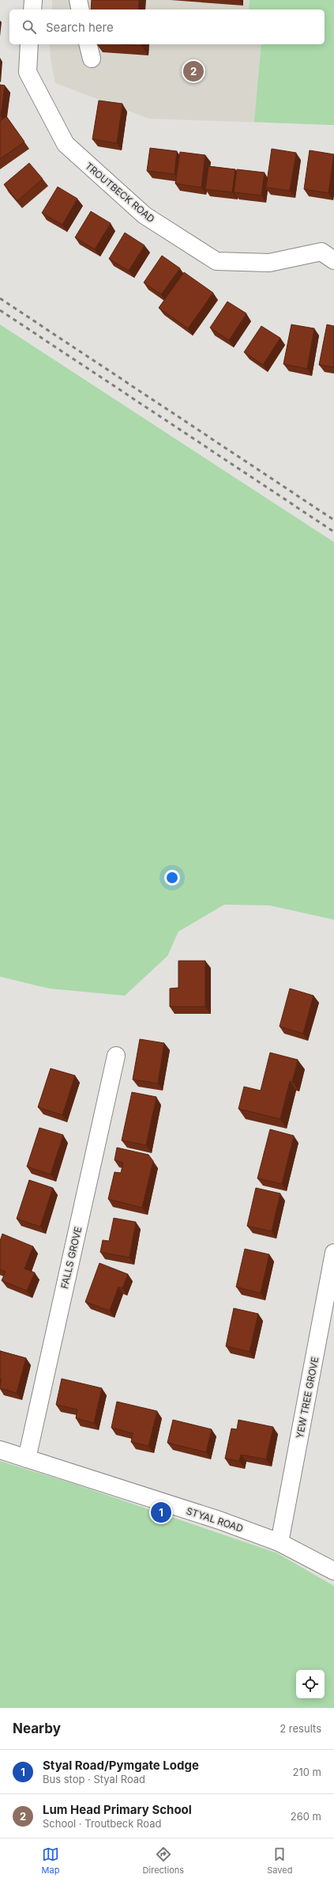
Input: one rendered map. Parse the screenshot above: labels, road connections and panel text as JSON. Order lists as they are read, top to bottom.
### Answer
{
  "streets": {
    "street": [
      "TROUTBECK ROAD",
      "FALLS GROVE",
      "YEW TREE GROVE",
      "STYAL ROAD"
    ]
  },
  "crossings": [
    ["FALLS GROVE", "STYAL ROAD"],
    ["YEW TREE GROVE", "STYAL ROAD"]
  ],
  "page": {
    "search": "Search here",
    "pins": ["2", "1"],
    "heading": ["Nearby", "2 results"],
    "list": [
      {
        "mark": "1",
        "name": "Styal Road/Pymgate Lodge",
        "note": "Bus stop · Styal Road",
        "value": "210 m"
      },
      {
        "mark": "2",
        "name": "Lum Head Primary School",
        "note": "School · Troutbeck Road",
        "value": "260 m"
      }
    ],
    "nav": ["Map", "Directions", "Saved"]
  }
}
